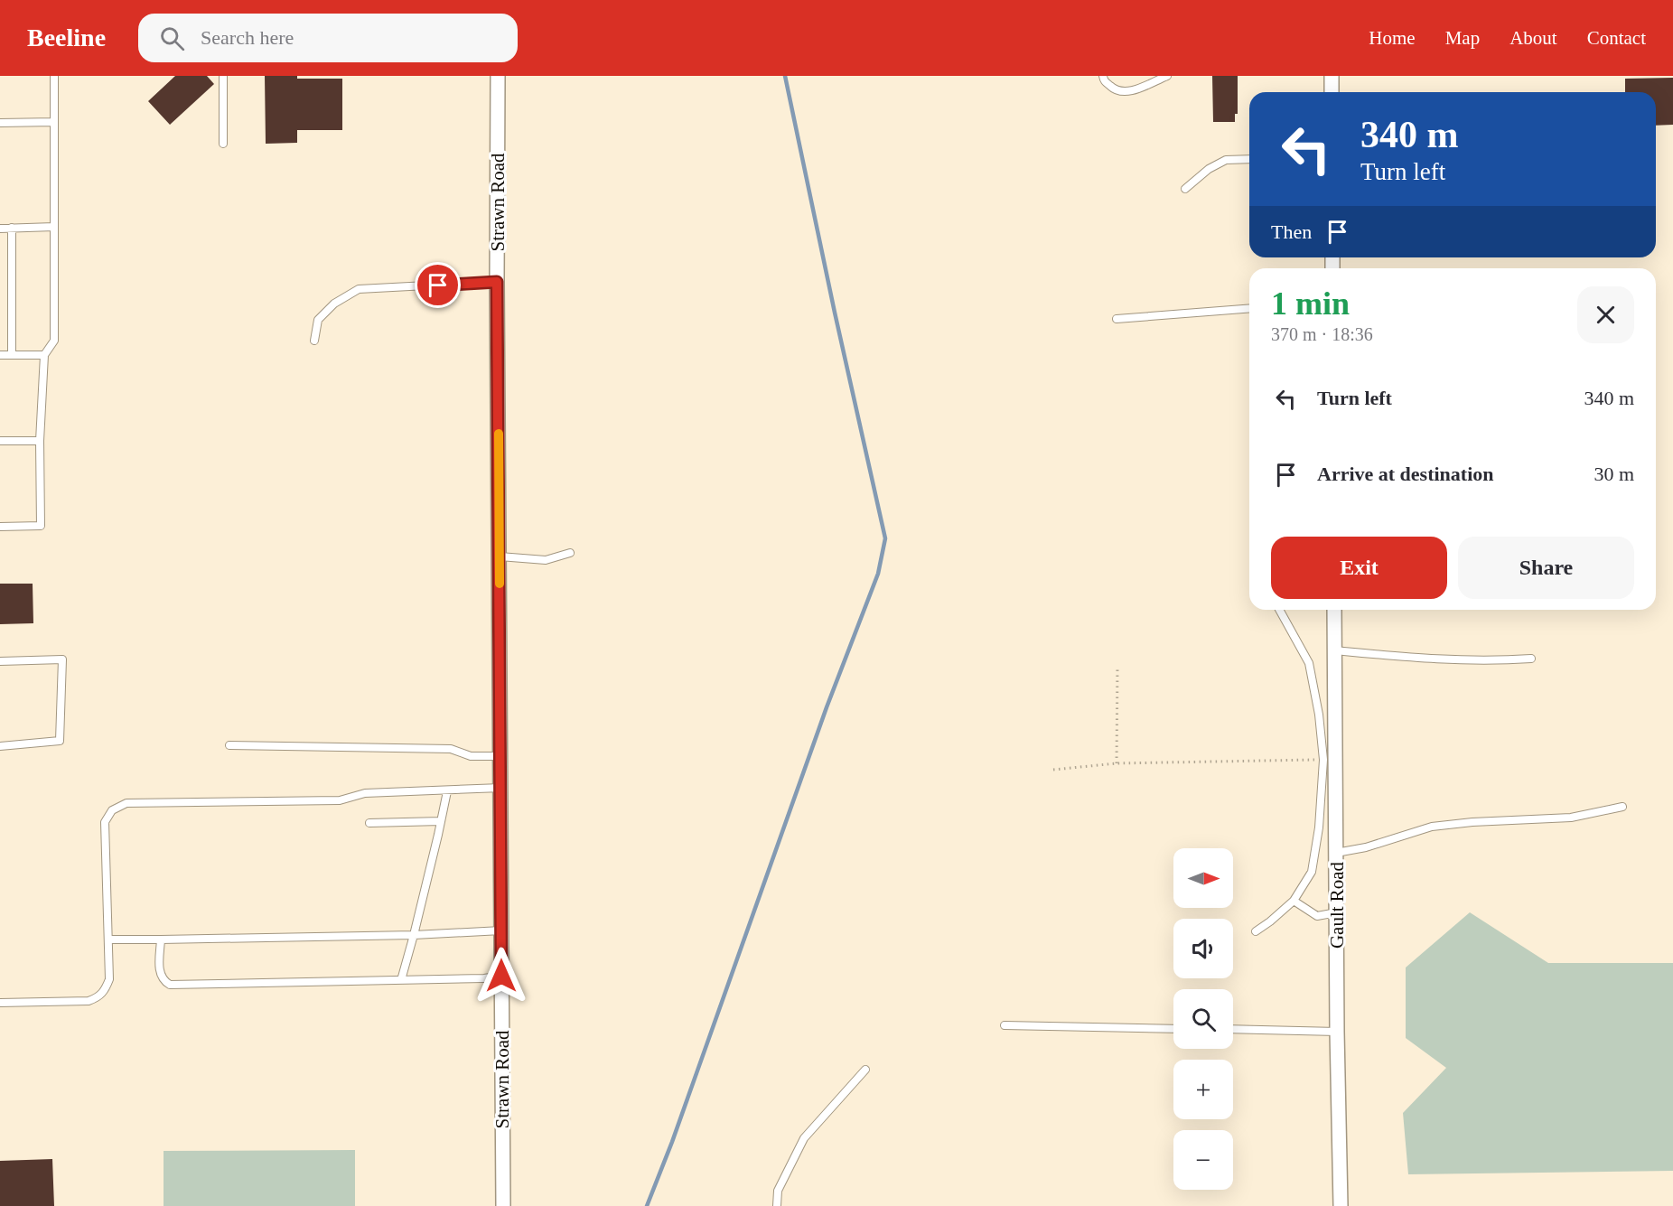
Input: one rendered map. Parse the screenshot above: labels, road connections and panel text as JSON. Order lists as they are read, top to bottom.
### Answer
{
  "streets": {
    "street": ["Strawn Road", "Gault Road"]
  },
  "north": "right",
  "page": {
    "header": "Beeline",
    "search": "Search here",
    "nav": [
      "Home",
      "Map",
      "About",
      "Contact"
    ],
    "turn": ["340 m", "Turn left"],
    "then": "Then",
    "heading": ["1 min", "370 m · 18:36"],
    "list": [
      {
        "name": "Turn left",
        "value": "340 m"
      },
      {
        "name": "Arrive at destination",
        "value": "30 m"
      }
    ],
    "buttons": ["Exit", "Share"],
    "map_buttons": ["+", "−"]
  }
}
